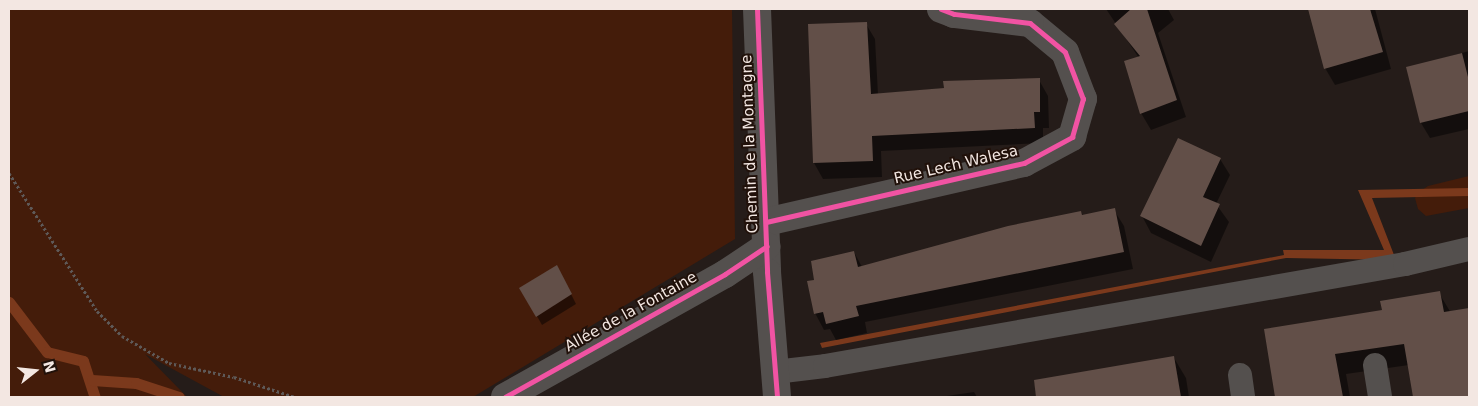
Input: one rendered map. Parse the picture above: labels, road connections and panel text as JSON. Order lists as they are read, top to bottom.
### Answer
{
  "streets": {
    "street": ["Chemin de la Montagne", "Rue Lech Walesa", "Allée de la Fontaine"]
  },
  "crossings": [
    ["Chemin de la Montagne", "Rue Lech Walesa"],
    ["Chemin de la Montagne", "Allée de la Fontaine"],
    ["Rue Lech Walesa", "Allée de la Fontaine"]
  ],
  "north": "right"
}
